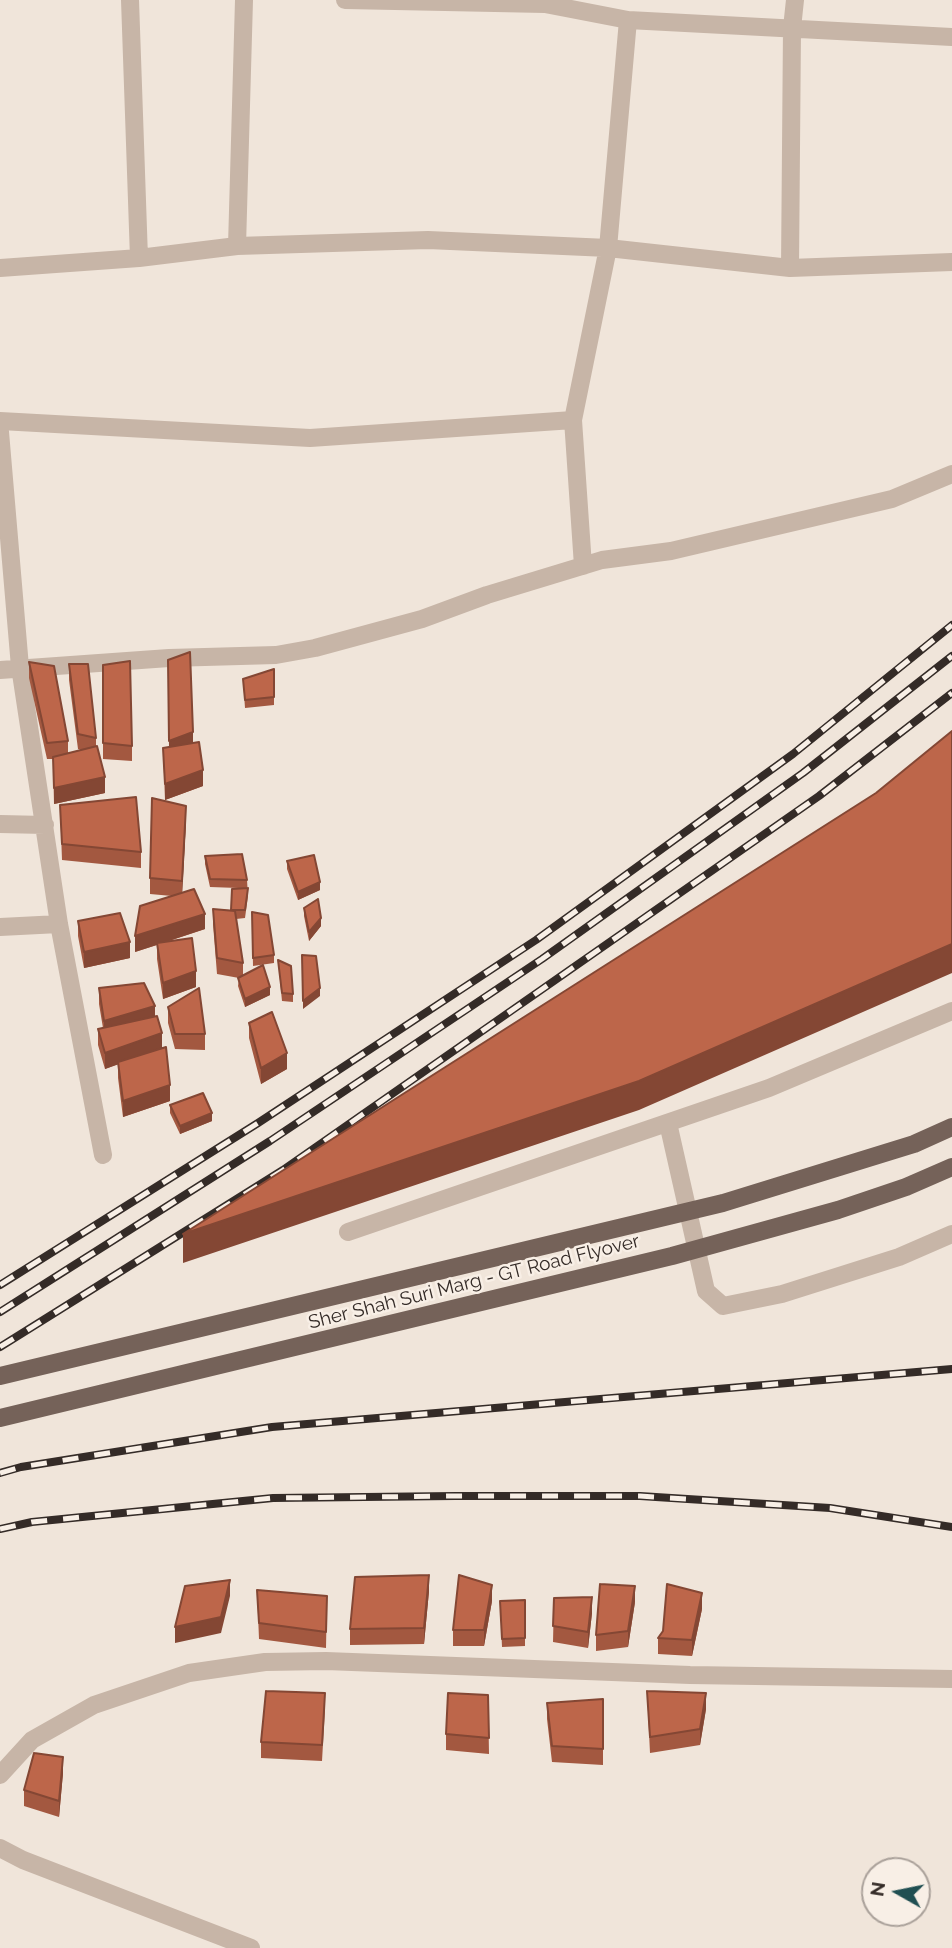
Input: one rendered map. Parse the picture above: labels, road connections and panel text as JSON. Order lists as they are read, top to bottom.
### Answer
{
  "streets": {
    "main road": ["Sher Shah Suri Marg - GT Road Flyover"]
  },
  "north": "left"
}
